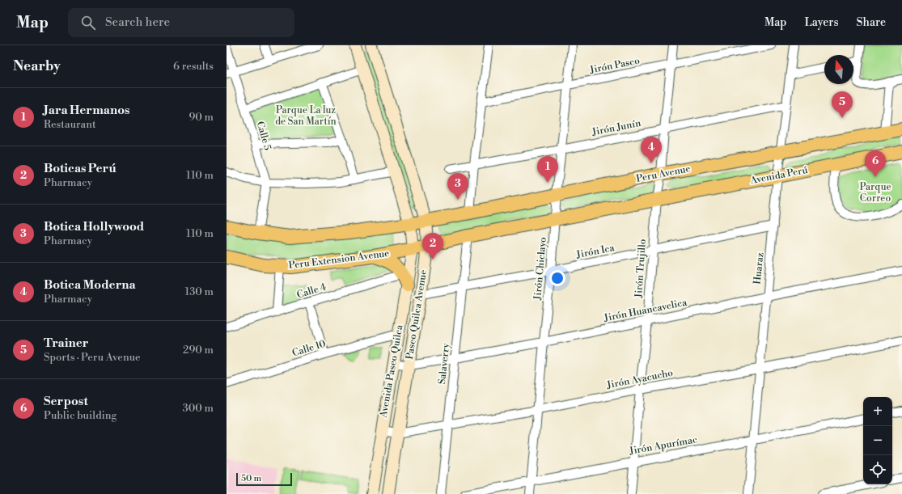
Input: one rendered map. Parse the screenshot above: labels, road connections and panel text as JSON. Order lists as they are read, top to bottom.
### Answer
{
  "streets": {
    "main road": [
      "Peru Avenue",
      "Avenida Perú",
      "Peru Extension Avenue",
      "Paseo Quilca Avenue",
      "Avenida Paseo Quilca"
    ],
    "street": [
      "Jirón Pasco",
      "Jirón Junín",
      "Calle 5",
      "Jirón Ica",
      "Jirón Chiclayo",
      "Jirón Trujillo",
      "Huaraz",
      "Calle 4",
      "Jirón Huancavelica",
      "Calle 10",
      "Salaverry",
      "Jirón Ayacucho",
      "Jirón Apurímac"
    ]
  },
  "crossings": [
    ["Jirón Pasco", "Jirón Chiclayo"],
    ["Jirón Pasco", "Jirón Trujillo"],
    ["Jirón Junín", "Jirón Chiclayo"],
    ["Jirón Junín", "Jirón Trujillo"],
    ["Jirón Junín", "Huaraz"],
    ["Peru Avenue", "Jirón Chiclayo"],
    ["Peru Avenue", "Jirón Trujillo"],
    ["Peru Avenue", "Huaraz"],
    ["Peru Avenue", "Paseo Quilca Avenue"],
    ["Avenida Perú", "Jirón Trujillo"],
    ["Avenida Perú", "Huaraz"],
    ["Jirón Ica", "Jirón Chiclayo"],
    ["Jirón Ica", "Jirón Trujillo"],
    ["Jirón Ica", "Huaraz"],
    ["Jirón Ica", "Paseo Quilca Avenue"],
    ["Jirón Ica", "Salaverry"],
    ["Peru Extension Avenue", "Avenida Paseo Quilca"],
    ["Jirón Chiclayo", "Jirón Huancavelica"],
    ["Jirón Chiclayo", "Jirón Ayacucho"],
    ["Jirón Chiclayo", "Jirón Apurímac"],
    ["Jirón Trujillo", "Jirón Huancavelica"],
    ["Jirón Trujillo", "Jirón Ayacucho"],
    ["Jirón Trujillo", "Jirón Apurímac"],
    ["Huaraz", "Jirón Huancavelica"],
    ["Huaraz", "Jirón Ayacucho"],
    ["Huaraz", "Jirón Apurímac"],
    ["Calle 4", "Avenida Paseo Quilca"],
    ["Jirón Huancavelica", "Paseo Quilca Avenue"],
    ["Jirón Huancavelica", "Salaverry"],
    ["Jirón Huancavelica", "Avenida Paseo Quilca"],
    ["Paseo Quilca Avenue", "Jirón Ayacucho"],
    ["Calle 10", "Avenida Paseo Quilca"],
    ["Salaverry", "Jirón Ayacucho"],
    ["Avenida Paseo Quilca", "Jirón Ayacucho"]
  ],
  "parks": ["Parque La luz de San Martín", "Parque Correo"],
  "scale_bar": "50 m",
  "north": "top",
  "page": {
    "header": "Map",
    "search": "Search here",
    "nav": ["Map", "Layers", "Share"],
    "heading": ["Nearby", "6 results"],
    "list": [
      {
        "mark": "1",
        "name": "Jara Hermanos",
        "note": "Restaurant",
        "value": "90 m"
      },
      {
        "mark": "2",
        "name": "Boticas Perú",
        "note": "Pharmacy",
        "value": "110 m"
      },
      {
        "mark": "3",
        "name": "Botica Hollywood",
        "note": "Pharmacy",
        "value": "110 m"
      },
      {
        "mark": "4",
        "name": "Botica Moderna",
        "note": "Pharmacy",
        "value": "130 m"
      },
      {
        "mark": "5",
        "name": "Trainer",
        "note": "Sports · Peru Avenue",
        "value": "290 m"
      },
      {
        "mark": "6",
        "name": "Serpost",
        "note": "Public building",
        "value": "300 m"
      }
    ],
    "pins": [
      "5",
      "4",
      "6",
      "1",
      "3",
      "2"
    ],
    "map_buttons": ["+", "−"],
    "scale": "50 m"
  }
}
